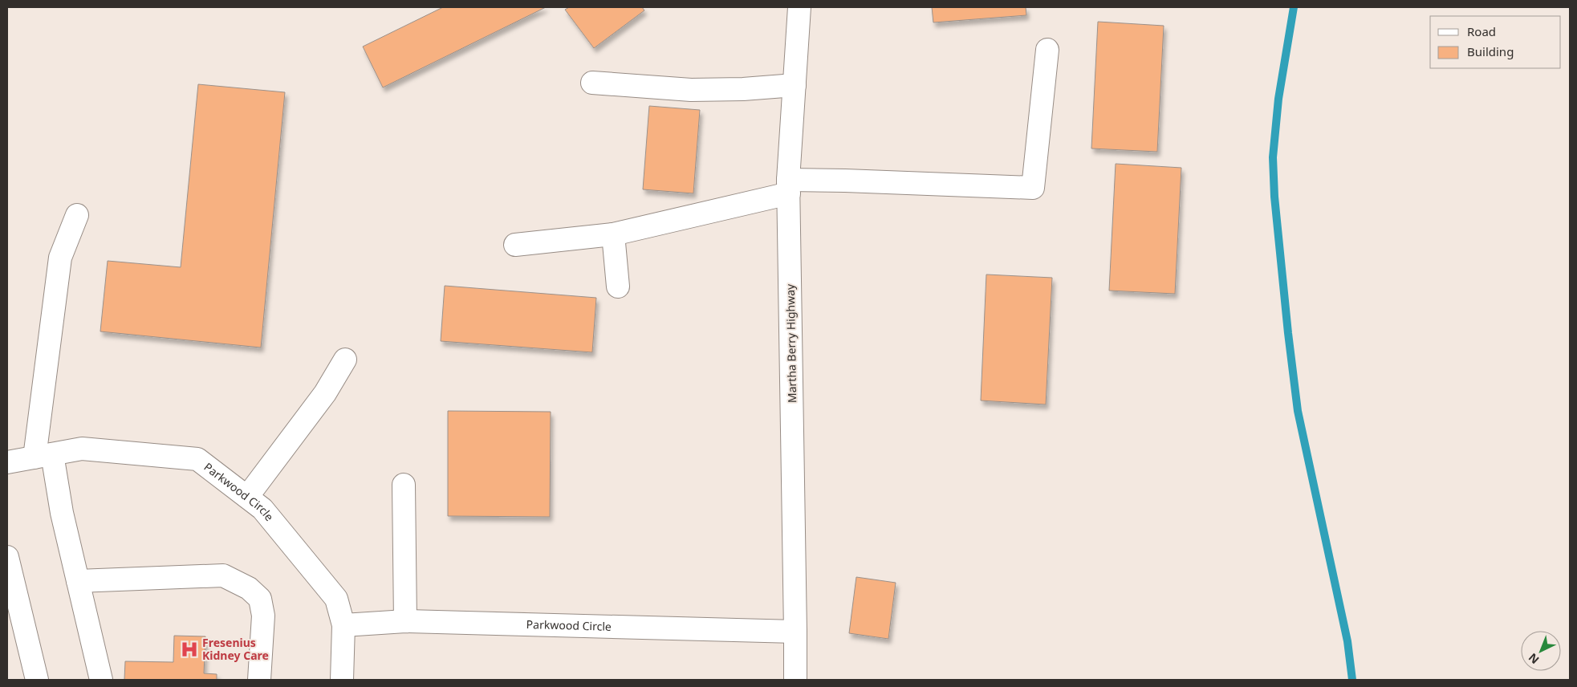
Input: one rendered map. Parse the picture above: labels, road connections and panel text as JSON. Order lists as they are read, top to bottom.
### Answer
{
  "streets": {
    "street": ["Martha Berry Highway", "Parkwood Circle"]
  },
  "crossings": [
    ["Martha Berry Highway", "Parkwood Circle"]
  ],
  "places": {
    "hospital": ["Fresenius Kidney Care"]
  },
  "legend": ["Road", "Building"],
  "north": "bottom left"
}
